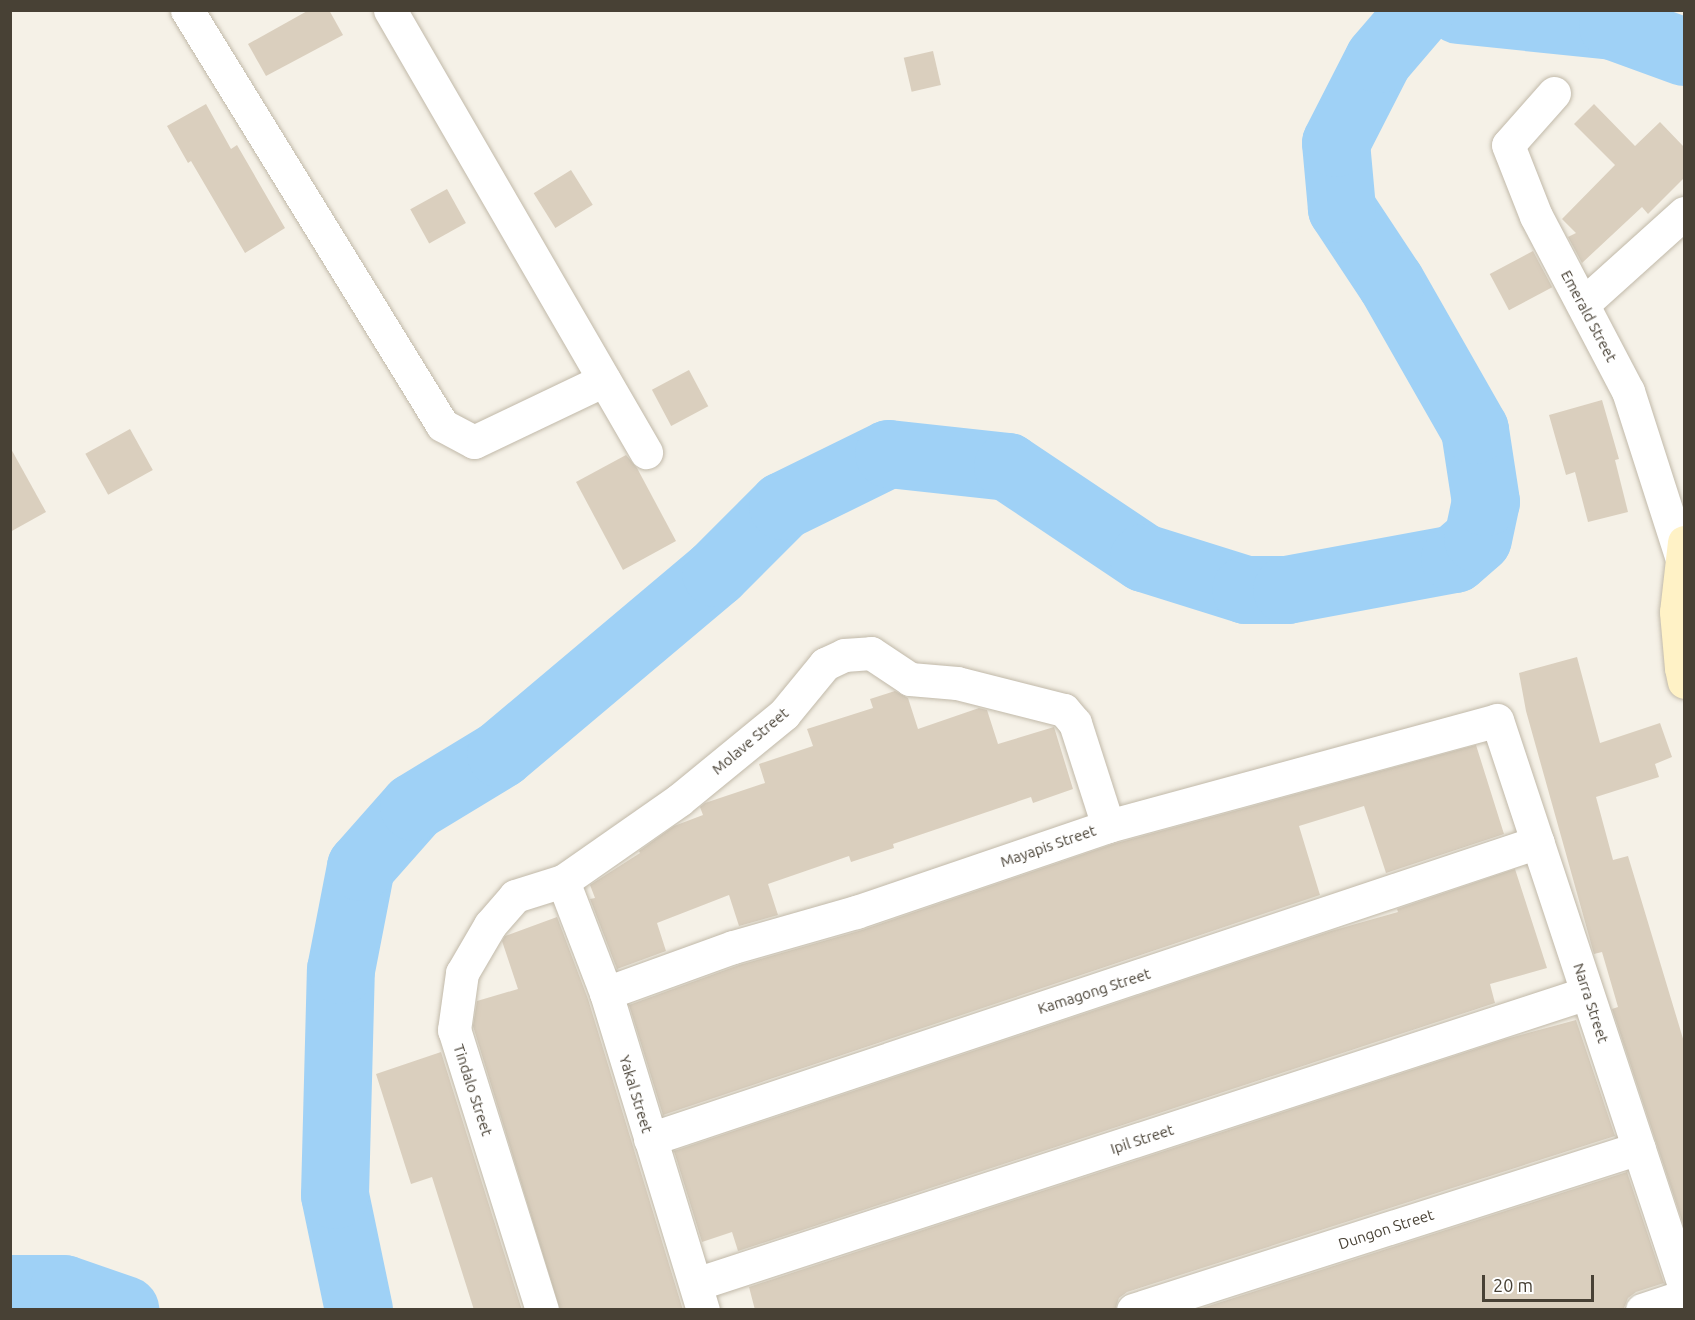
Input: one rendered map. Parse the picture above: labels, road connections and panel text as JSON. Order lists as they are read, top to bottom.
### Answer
{
  "streets": {
    "street": [
      "Emerald Street",
      "Molave Street",
      "Mayapis Street",
      "Kamagong Street",
      "Narra Street",
      "Tindalo Street",
      "Yakal Street",
      "Ipil Street",
      "Dungon Street"
    ]
  },
  "crossings": [
    ["Molave Street", "Mayapis Street"],
    ["Molave Street", "Tindalo Street"],
    ["Molave Street", "Yakal Street"],
    ["Mayapis Street", "Narra Street"],
    ["Mayapis Street", "Yakal Street"],
    ["Kamagong Street", "Narra Street"],
    ["Kamagong Street", "Yakal Street"],
    ["Narra Street", "Ipil Street"],
    ["Narra Street", "Dungon Street"],
    ["Tindalo Street", "Yakal Street"],
    ["Yakal Street", "Ipil Street"]
  ],
  "scale_bar": "20 m"
}
